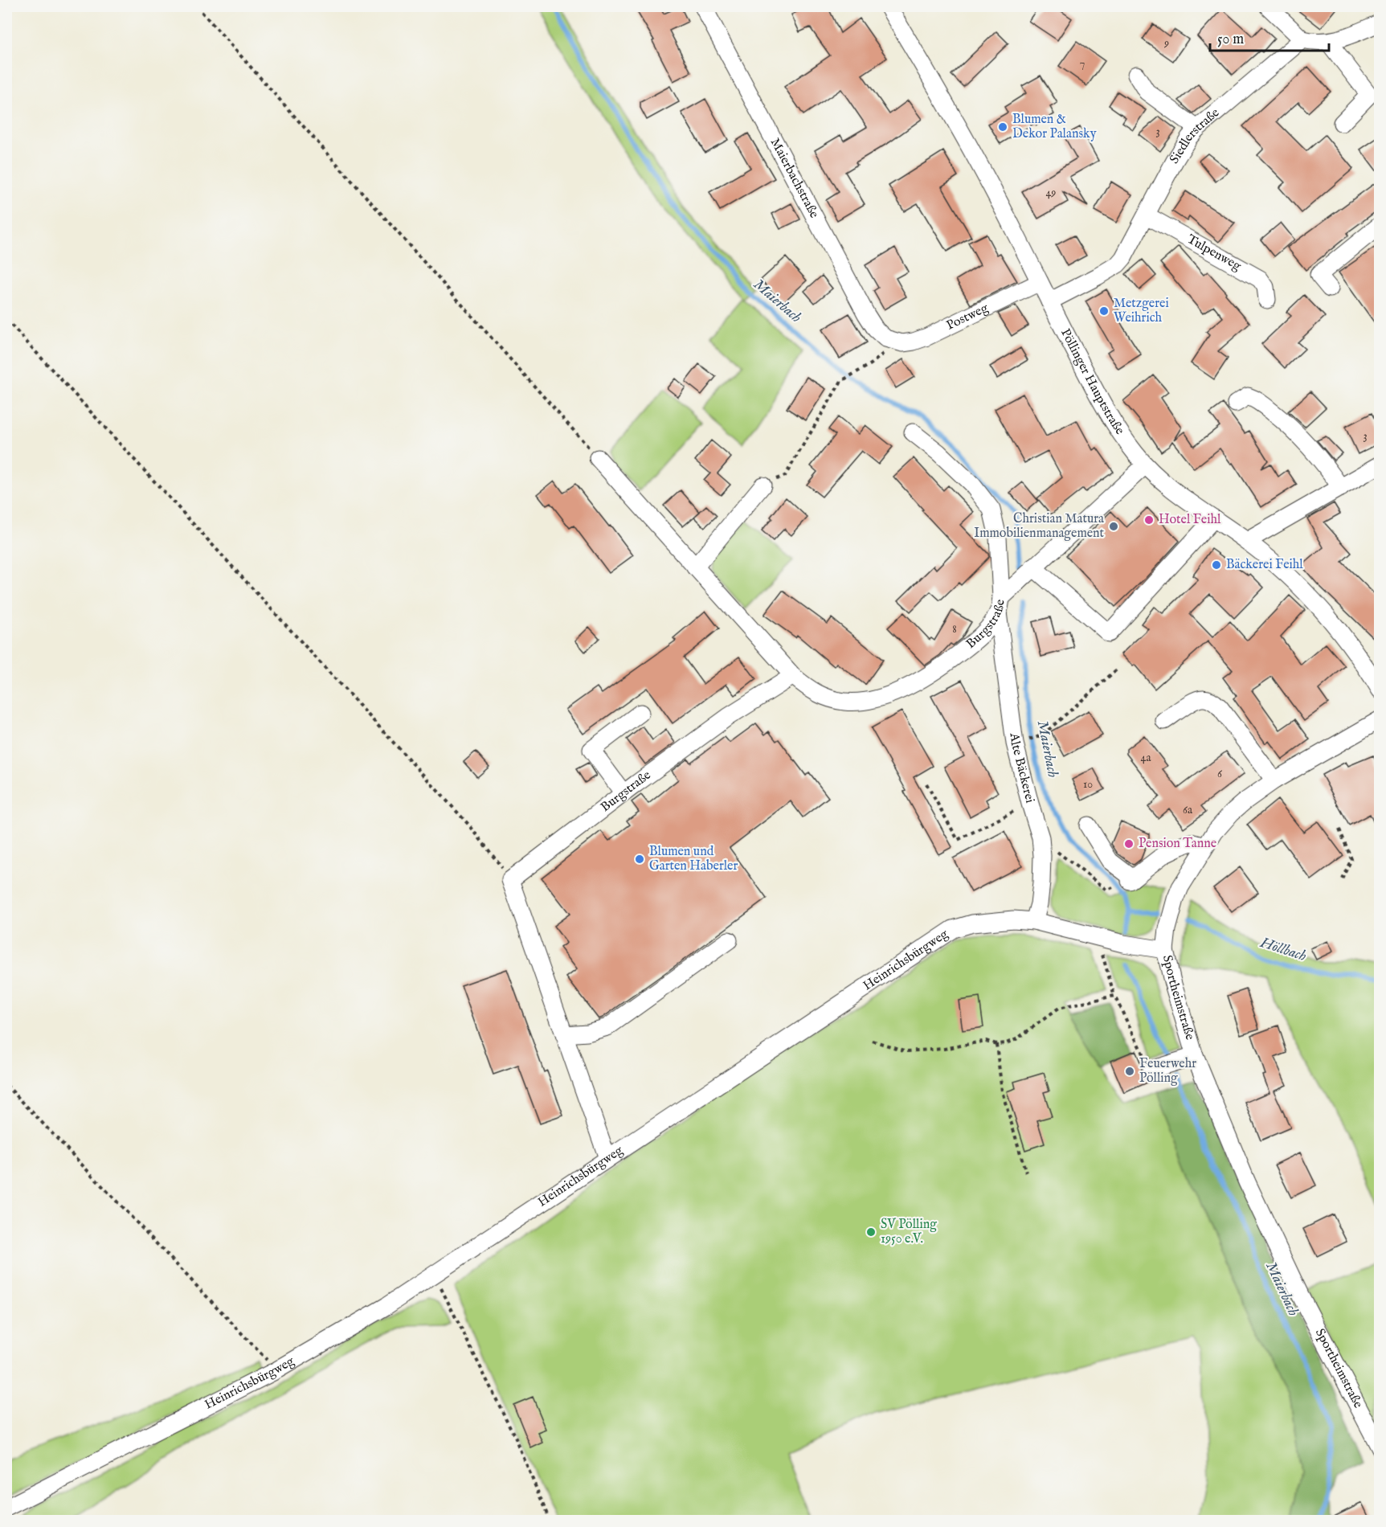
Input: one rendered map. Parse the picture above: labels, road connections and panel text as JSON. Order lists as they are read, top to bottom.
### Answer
{
  "streets": {
    "street": [
      "Siedlerstraße",
      "Maierbachstraße",
      "Tulpenweg",
      "Postweg",
      "Pöllinger Hauptstraße",
      "Burgstraße",
      "Alte Bäckerei",
      "Heinrichsbürgweg",
      "Sportheimstraße"
    ]
  },
  "crossings": [
    ["Siedlerstraße", "Tulpenweg"],
    ["Siedlerstraße", "Pöllinger Hauptstraße"],
    ["Maierbachstraße", "Postweg"],
    ["Postweg", "Pöllinger Hauptstraße"],
    ["Pöllinger Hauptstraße", "Burgstraße"],
    ["Burgstraße", "Alte Bäckerei"],
    ["Alte Bäckerei", "Heinrichsbürgweg"],
    ["Heinrichsbürgweg", "Sportheimstraße"]
  ],
  "water": ["Maierbach", "Höllbach"],
  "places": [
    "Blumen & Dekor Palansky",
    "Metzgerei Weihrich",
    "Hotel Feihl",
    "Christian Matura Immobilienmanagement",
    "Bäckerei Feihl",
    "Pension Tanne",
    "Blumen und Garten Haberler",
    "Feuerwehr Pölling",
    "SV Pölling 1950 e.V."
  ],
  "house_numbers": [
    "9",
    "7",
    "3",
    "49",
    "3",
    "8",
    "4a",
    "6",
    "10",
    "6a"
  ],
  "scale_bar": "50 m"
}
